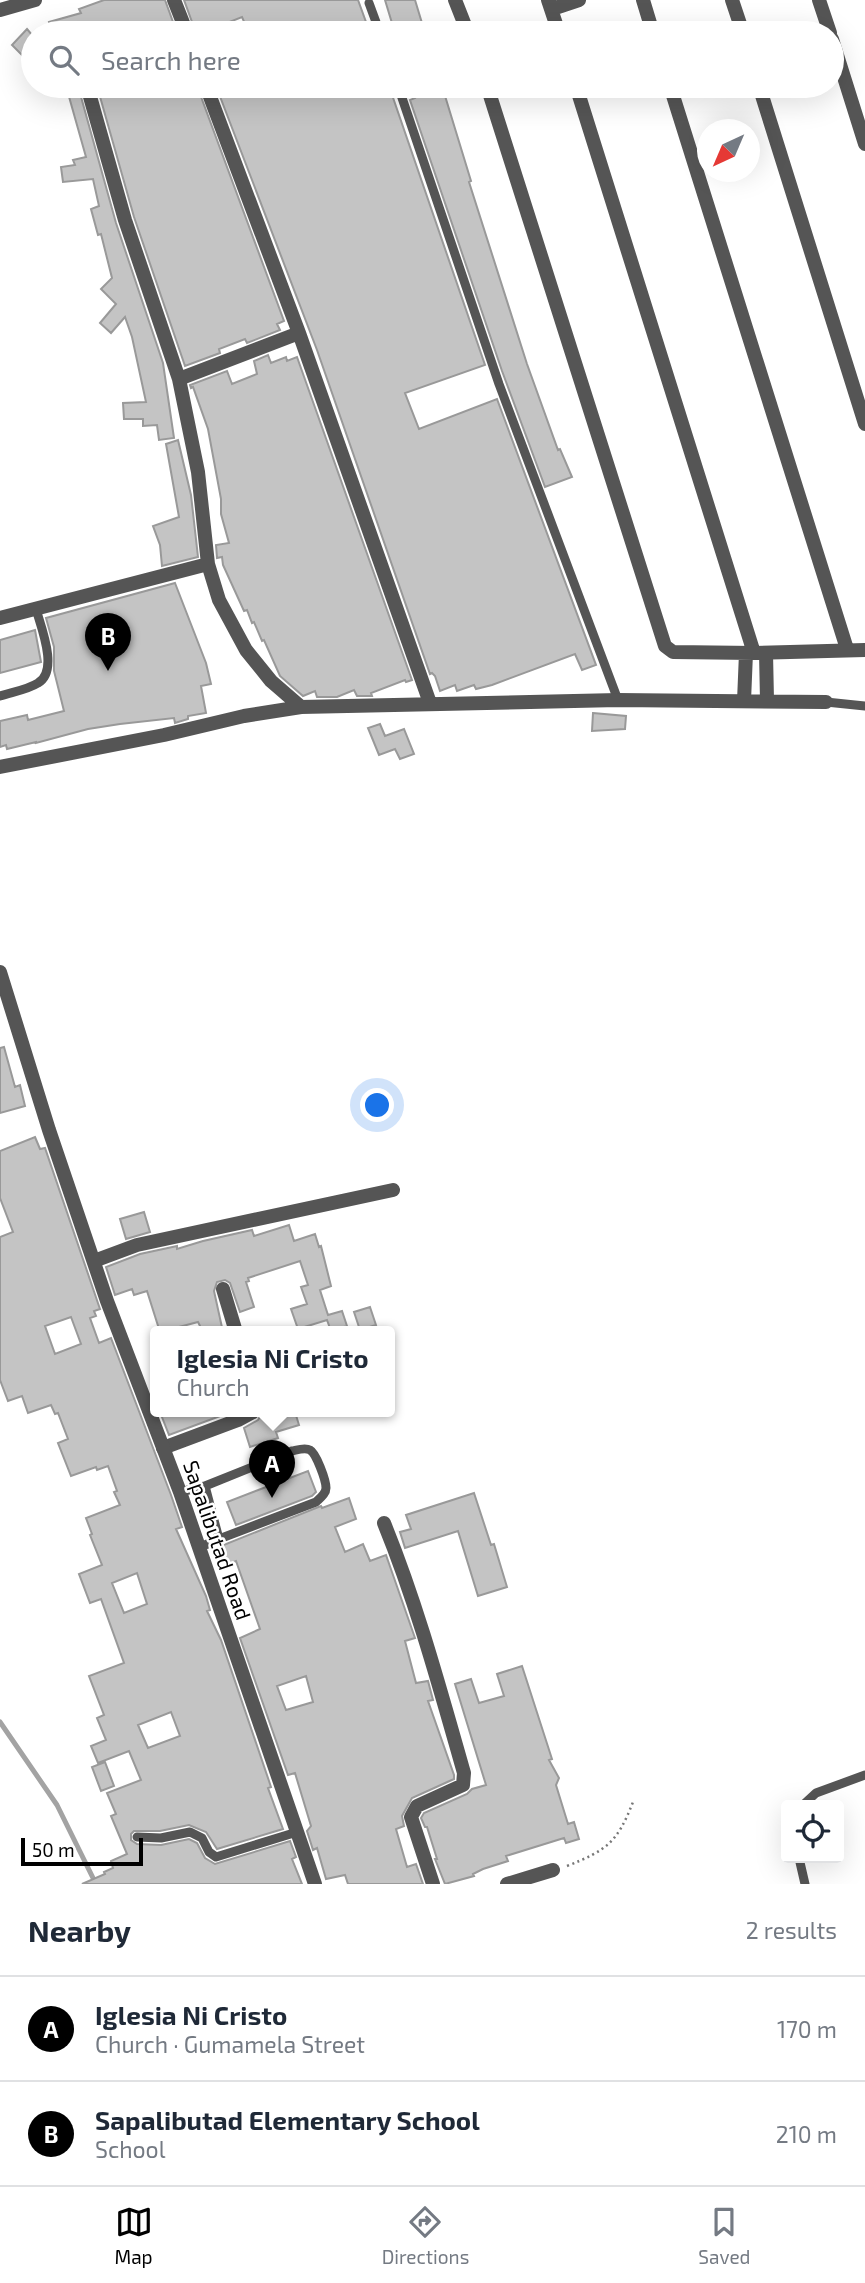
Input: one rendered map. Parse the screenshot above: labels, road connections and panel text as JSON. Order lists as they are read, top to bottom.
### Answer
{
  "streets": {
    "street": ["Sapalibutad Road"]
  },
  "scale_bar": "50 m",
  "north": "bottom left",
  "page": {
    "search": "Search here",
    "pins": ["B", "A"],
    "popup": ["Iglesia Ni Cristo", "Church"],
    "scale": "50 m",
    "heading": ["Nearby", "2 results"],
    "list": [
      {
        "mark": "A",
        "name": "Iglesia Ni Cristo",
        "note": "Church · Gumamela Street",
        "value": "170 m"
      },
      {
        "mark": "B",
        "name": "Sapalibutad Elementary School",
        "note": "School",
        "value": "210 m"
      }
    ],
    "nav": ["Map", "Directions", "Saved"]
  }
}
